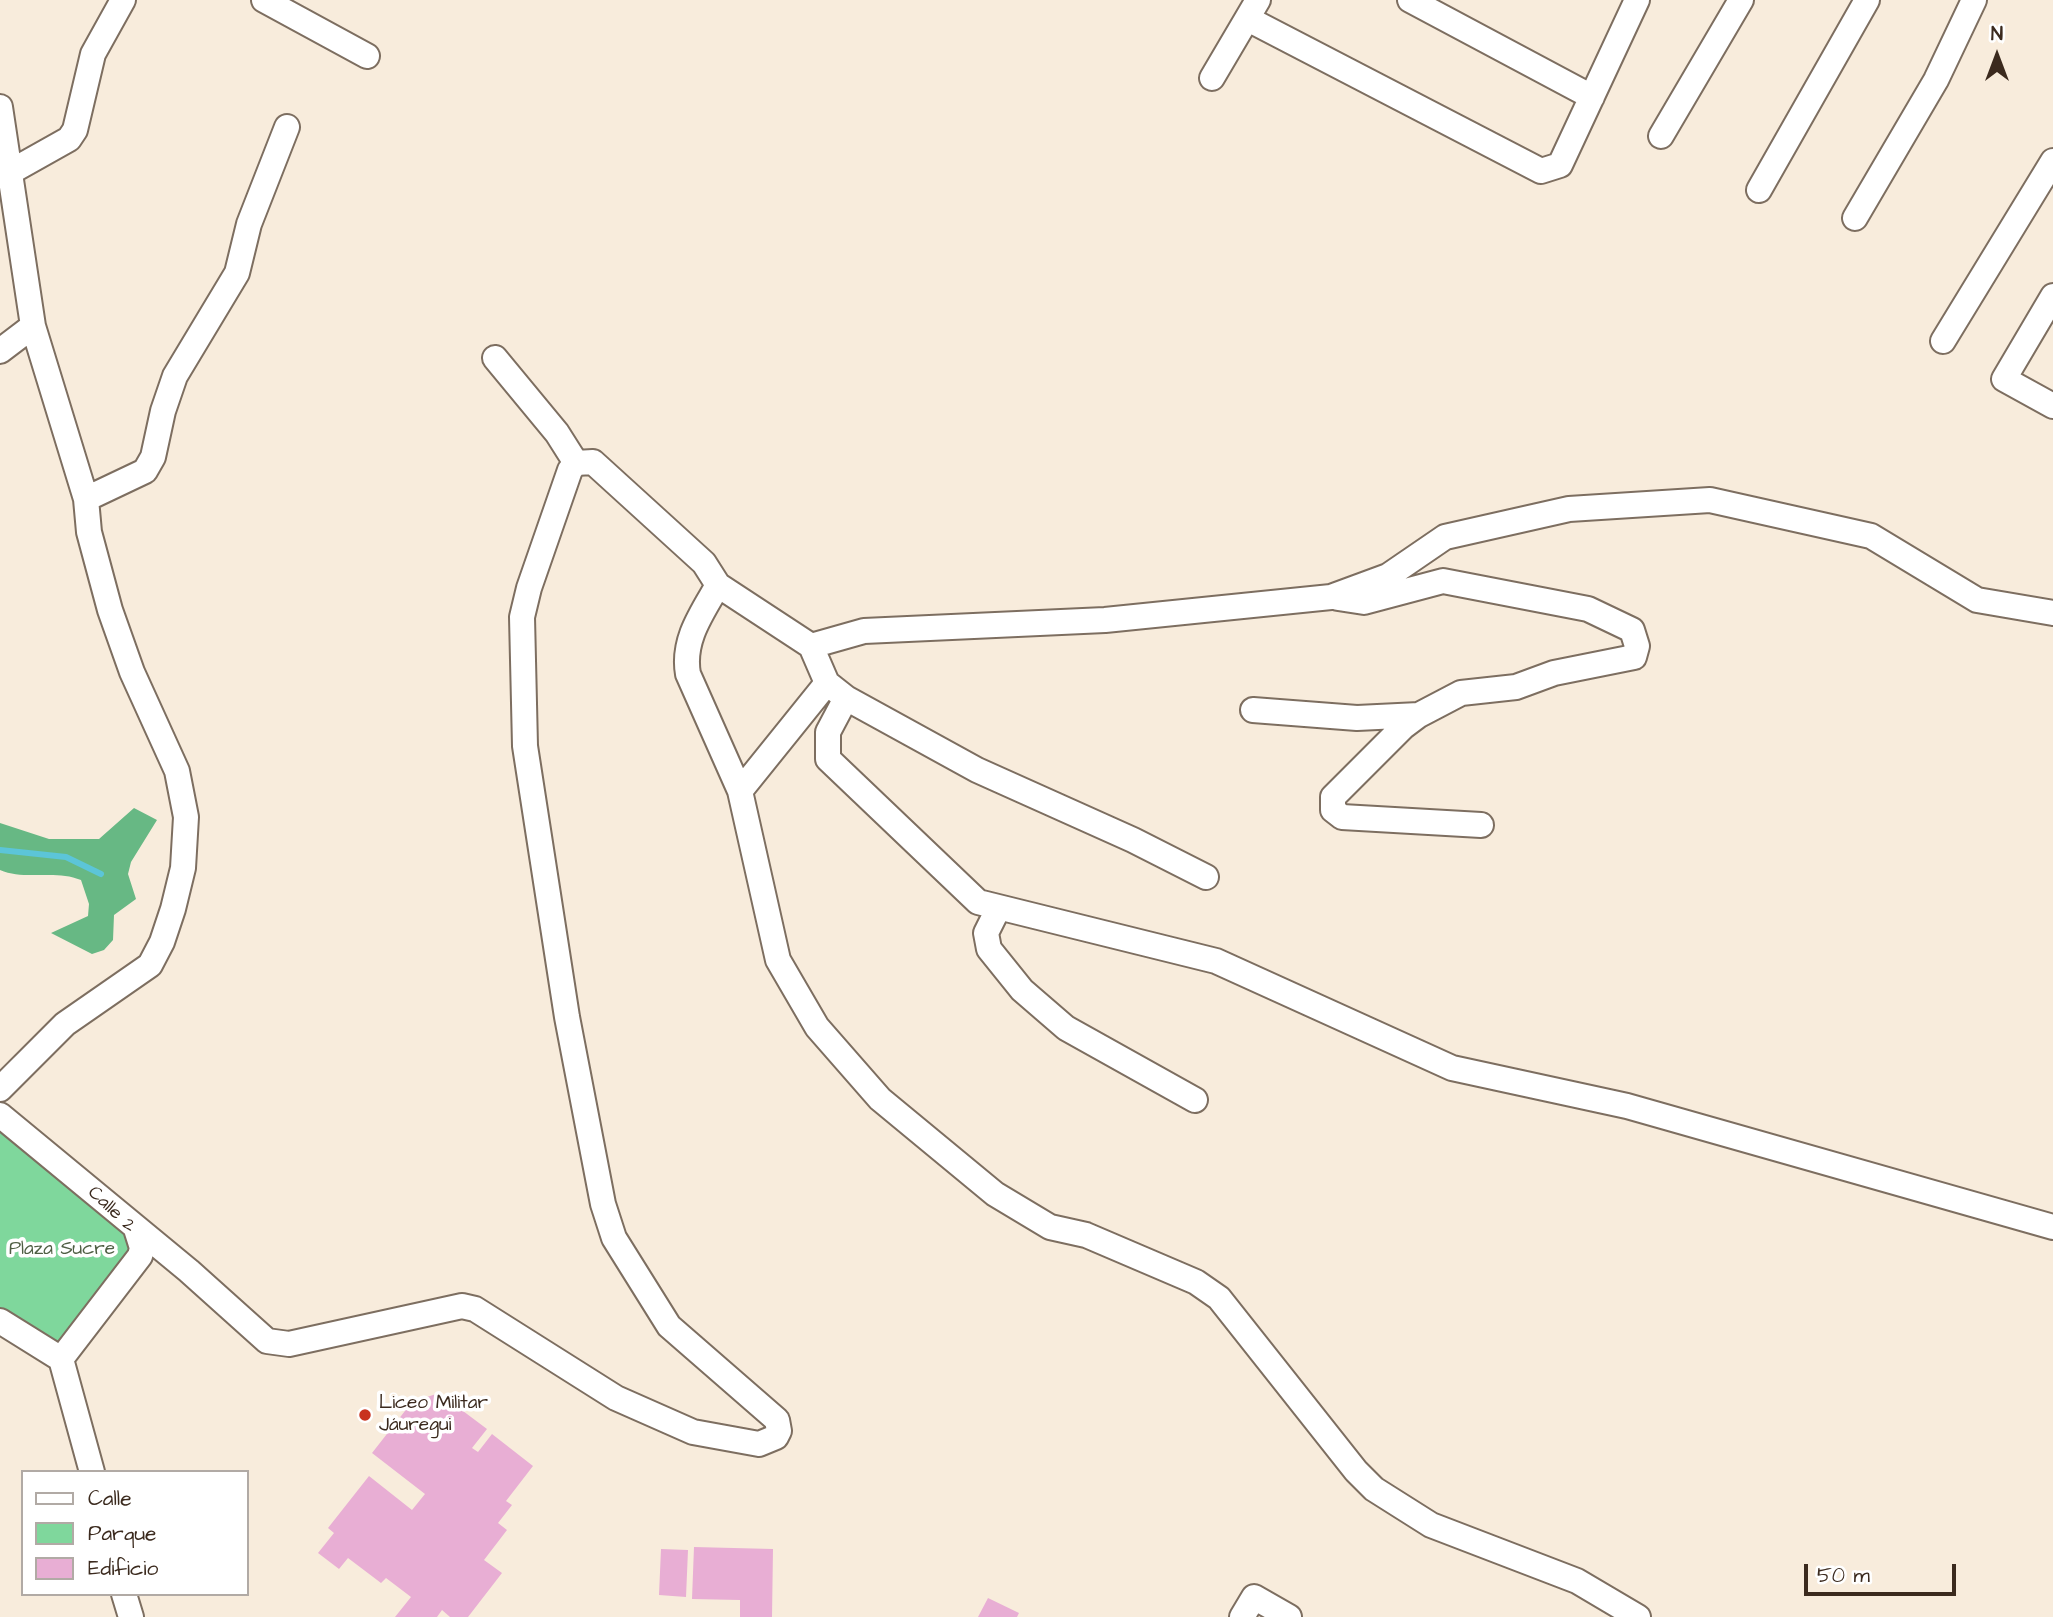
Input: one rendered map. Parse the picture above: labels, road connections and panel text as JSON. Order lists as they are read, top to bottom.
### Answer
{
  "streets": {
    "street": ["Calle 2"]
  },
  "parks": ["Plaza Sucre"],
  "places": ["Liceo Militar Jáuregui"],
  "legend": ["Calle", "Parque", "Edificio"],
  "scale_bar": "50 m",
  "north": "top"
}
